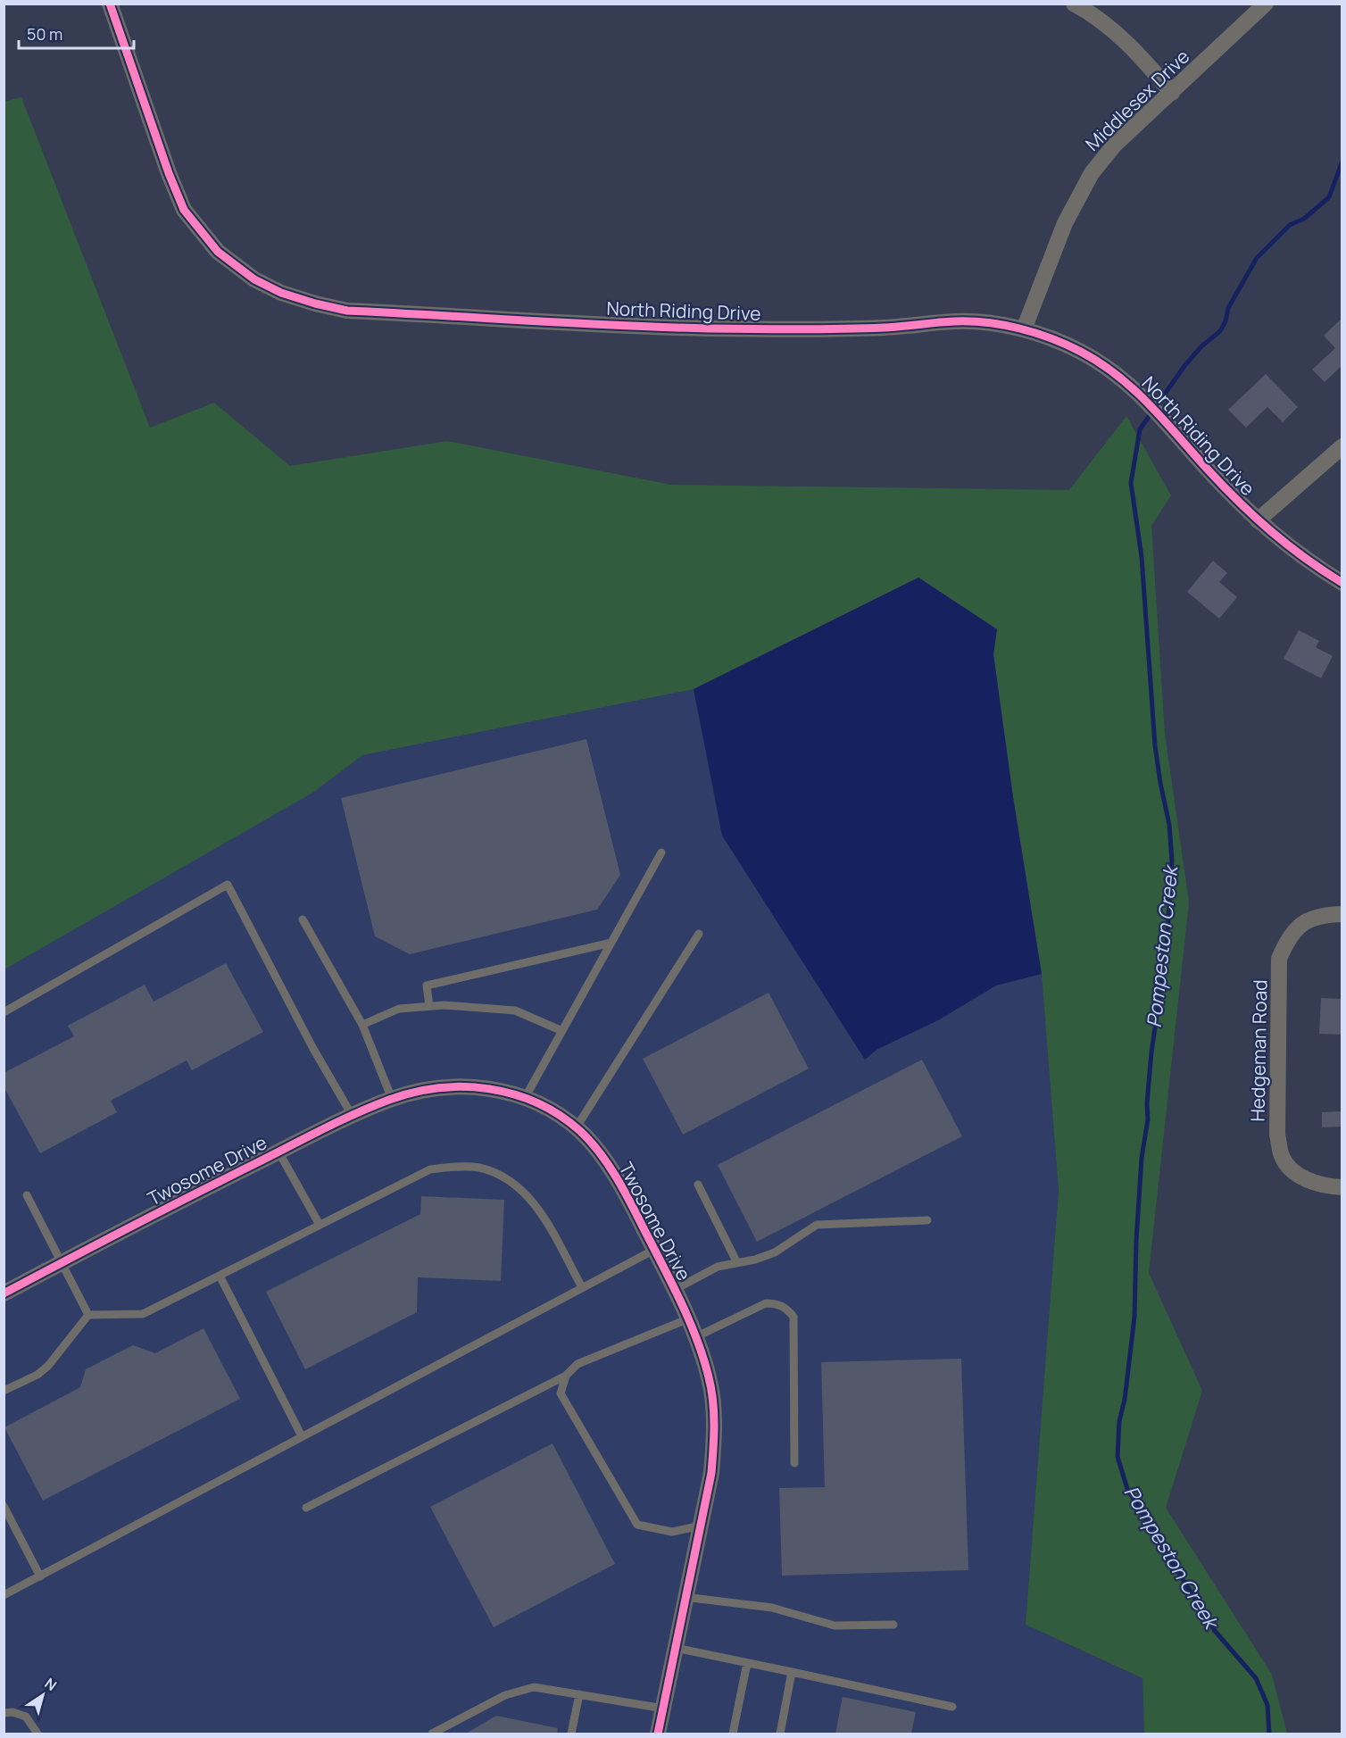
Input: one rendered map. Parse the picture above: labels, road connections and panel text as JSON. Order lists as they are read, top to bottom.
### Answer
{
  "streets": {
    "street": [
      "Middlesex Drive",
      "North Riding Drive",
      "Hedgeman Road",
      "Twosome Drive"
    ]
  },
  "crossings": [
    ["Middlesex Drive", "North Riding Drive"]
  ],
  "water": ["Pompeston Creek"],
  "scale_bar": "50 m",
  "north": "top right"
}
